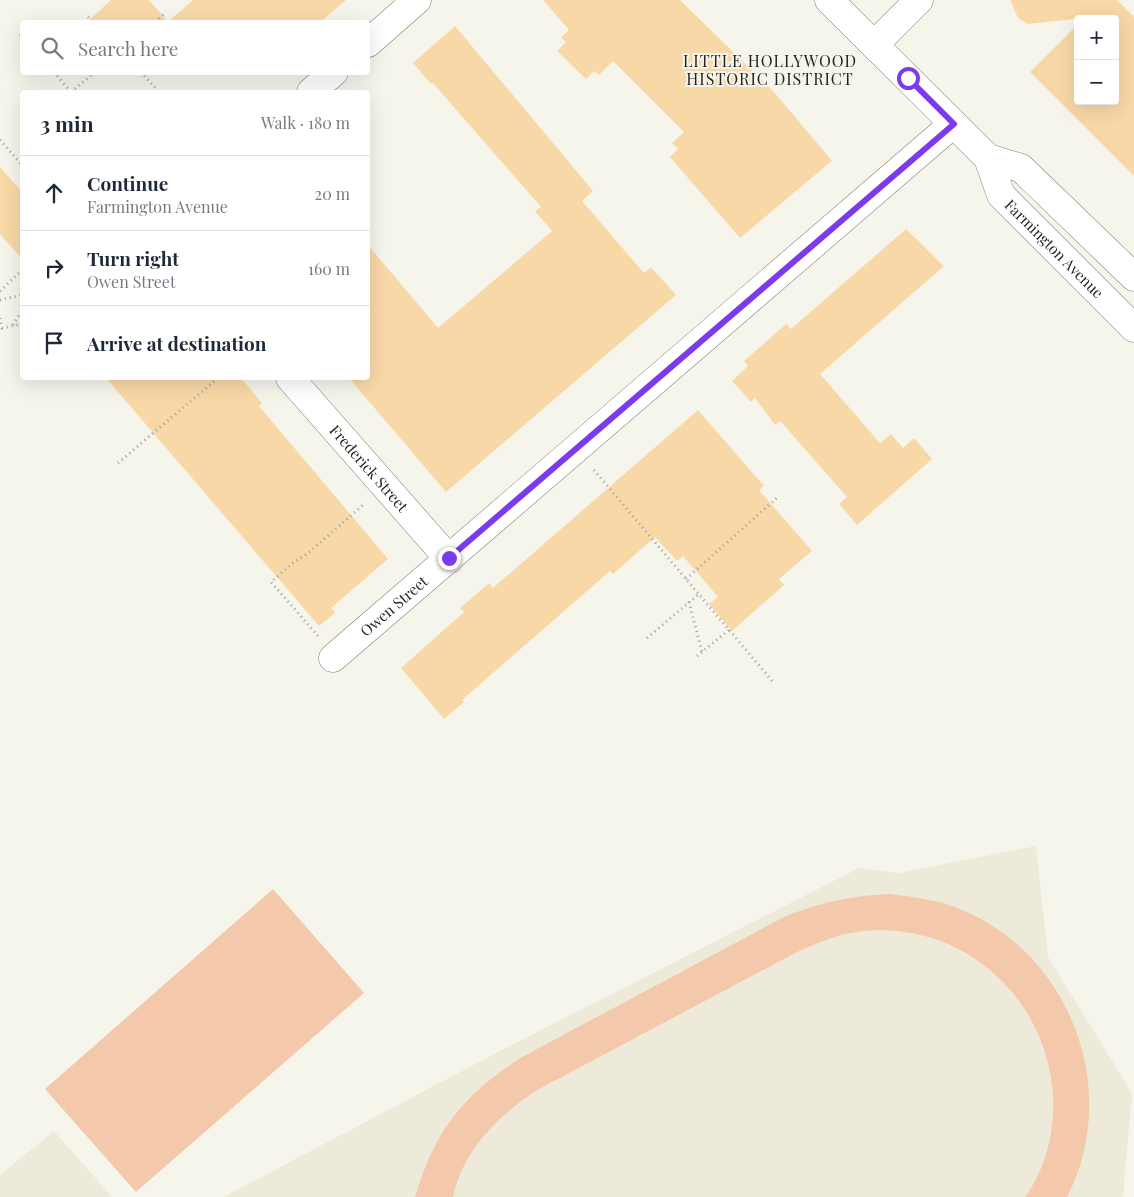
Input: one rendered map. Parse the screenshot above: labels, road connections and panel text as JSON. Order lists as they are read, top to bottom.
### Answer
{
  "streets": {
    "street": ["Farmington Avenue", "Frederick Street", "Owen Street"]
  },
  "crossings": [
    ["Farmington Avenue", "Owen Street"],
    ["Frederick Street", "Owen Street"]
  ],
  "districts": ["LITTLE HOLLYWOOD HISTORIC DISTRICT"],
  "page": {
    "map_buttons": ["+", "−"],
    "search": "Search here",
    "heading": ["3 min", "Walk · 180 m"],
    "list": [
      ["Continue", "Farmington Avenue", "20 m"],
      ["Turn right", "Owen Street", "160 m"],
      "Arrive at destination"
    ]
  }
}
